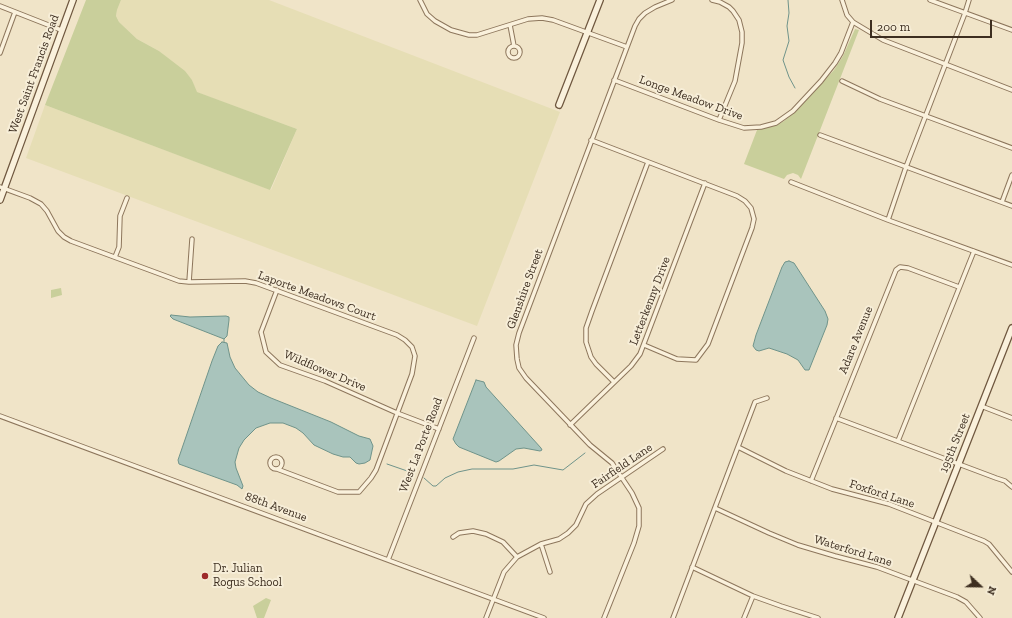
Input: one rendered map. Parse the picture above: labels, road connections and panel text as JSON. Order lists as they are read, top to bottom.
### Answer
{
  "streets": {
    "street": [
      "West Saint Francis Road",
      "Longe Meadow Drive",
      "Glenshire Street",
      "Laporte Meadows Court",
      "Letterkenny Drive",
      "Adare Avenue",
      "Wildflower Drive",
      "195th Street",
      "West La Porte Road",
      "Fairfield Lane",
      "Foxford Lane",
      "88th Avenue",
      "Waterford Lane"
    ]
  },
  "crossings": [
    ["West Saint Francis Road", "Laporte Meadows Court"],
    ["Longe Meadow Drive", "Glenshire Street"],
    ["Glenshire Street", "Letterkenny Drive"],
    ["Glenshire Street", "Fairfield Lane"],
    ["Laporte Meadows Court", "Wildflower Drive"],
    ["Adare Avenue", "Foxford Lane"],
    ["Wildflower Drive", "West La Porte Road"],
    ["195th Street", "Foxford Lane"],
    ["195th Street", "Waterford Lane"],
    ["West La Porte Road", "88th Avenue"],
    ["Fairfield Lane", "88th Avenue"]
  ],
  "places": ["Dr. Julian Rogus School"],
  "scale_bar": "200 m",
  "north": "right"
}
